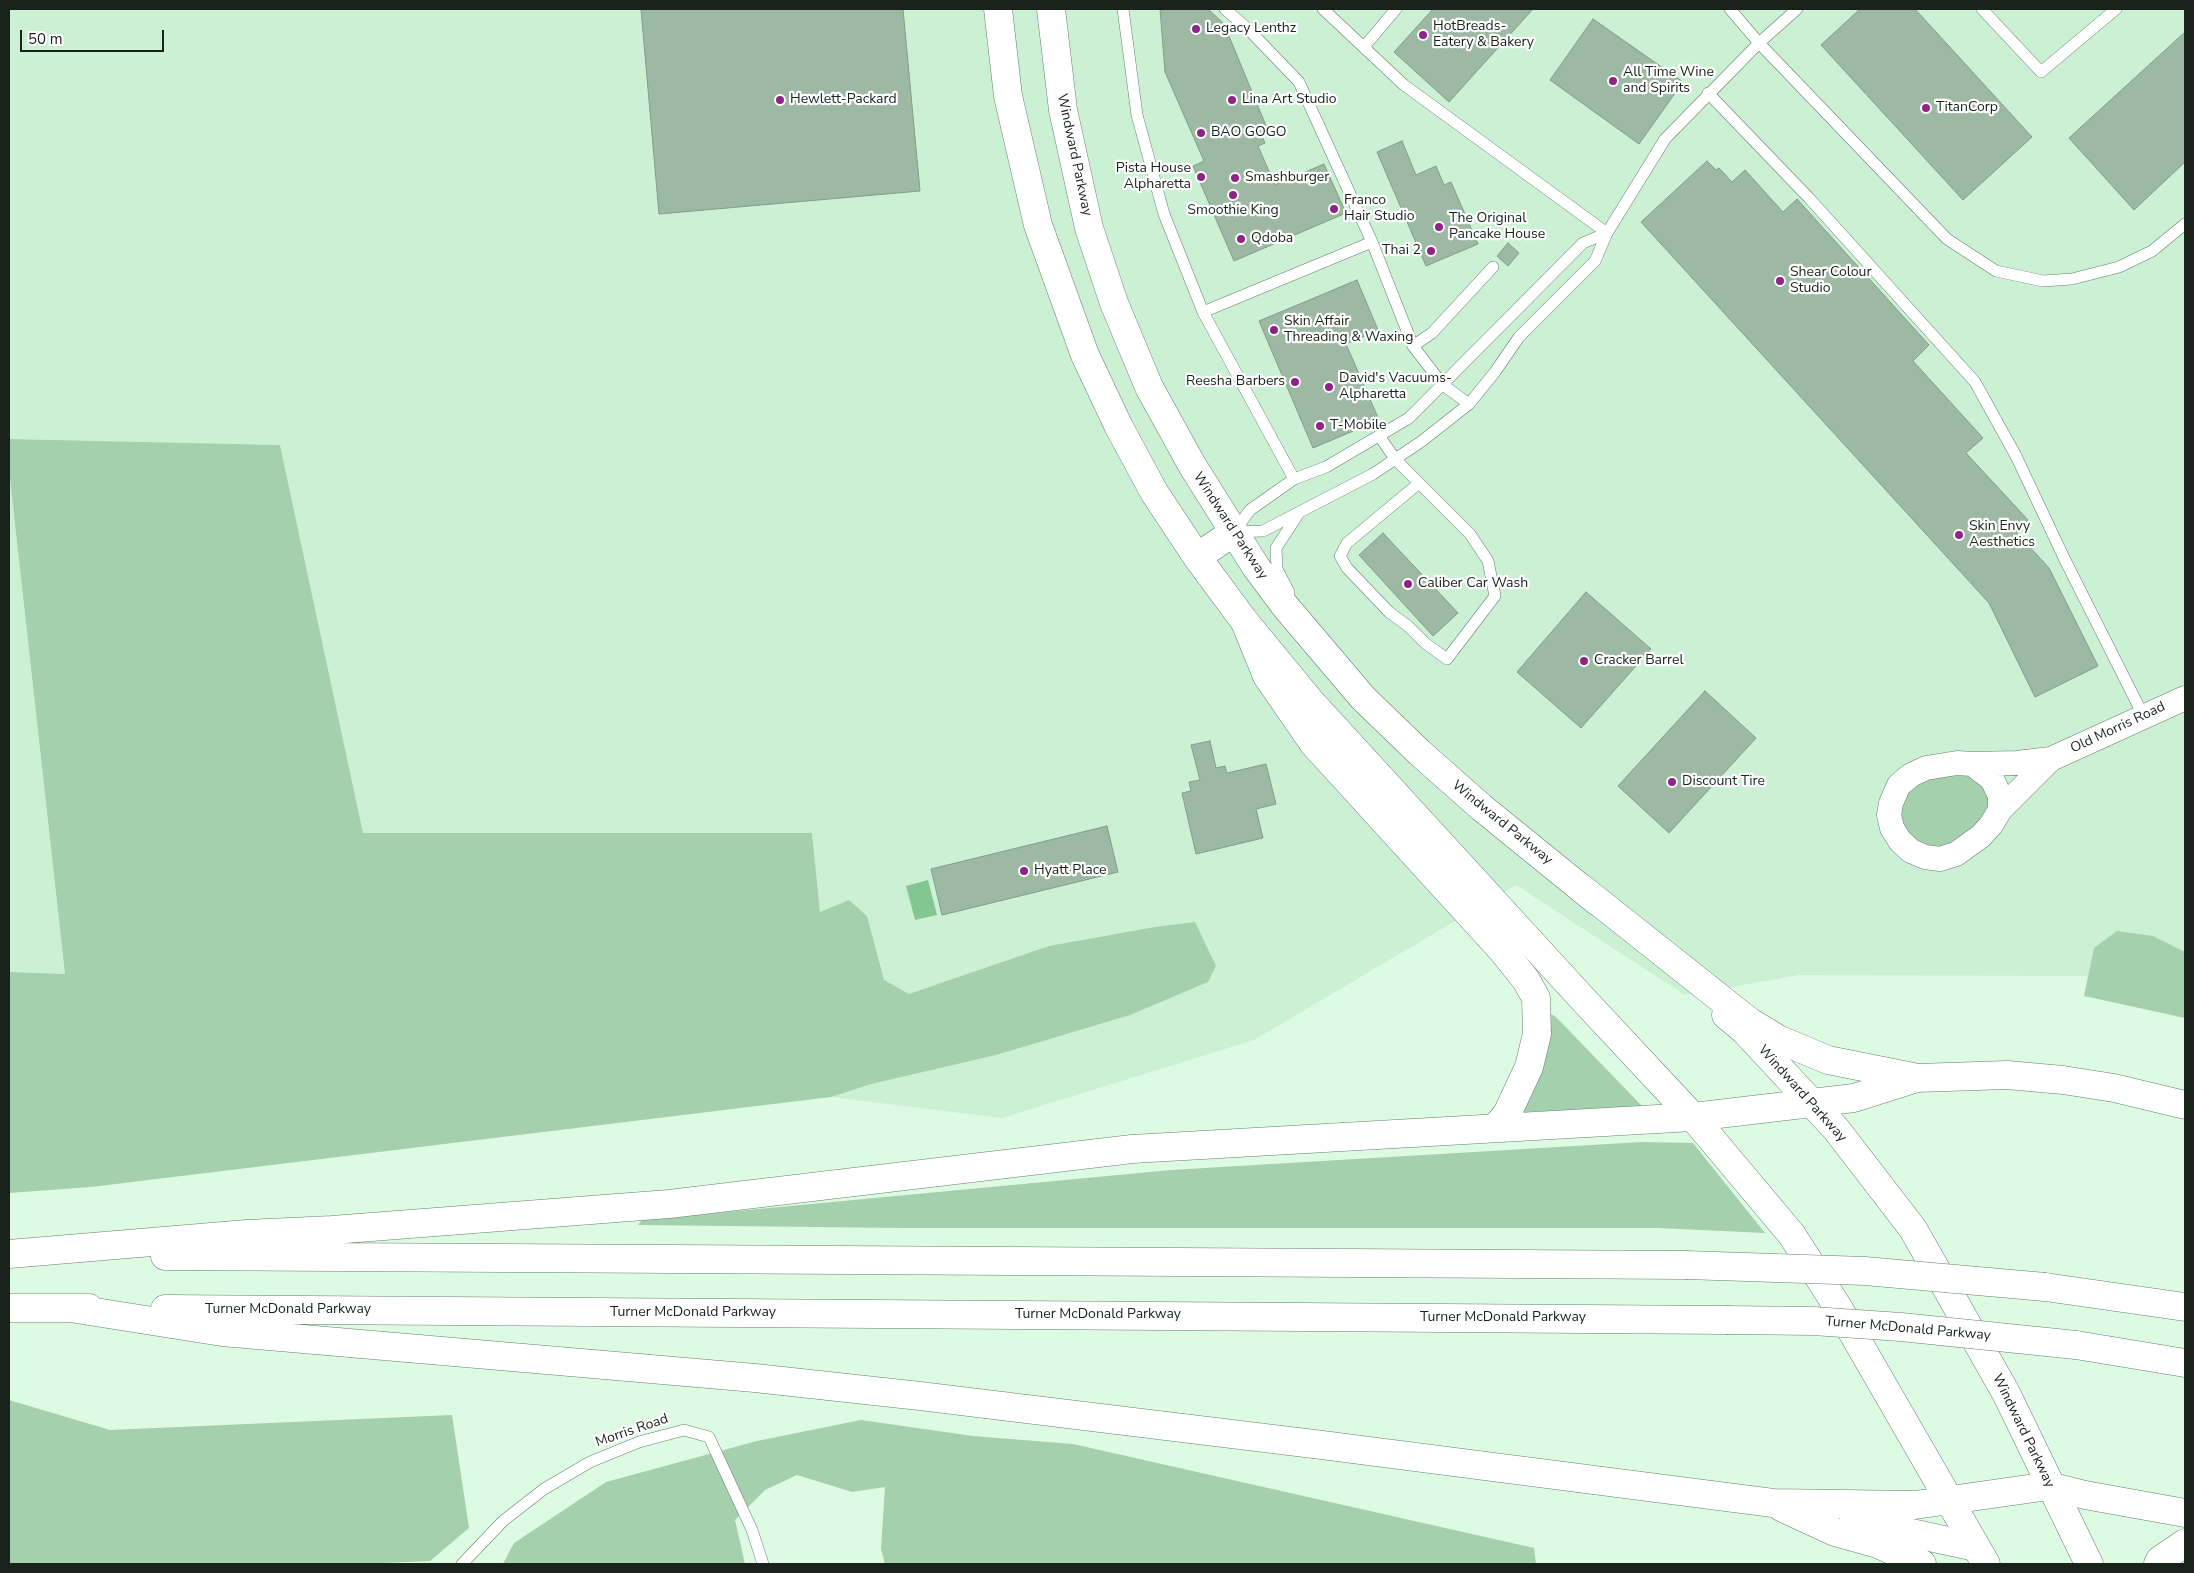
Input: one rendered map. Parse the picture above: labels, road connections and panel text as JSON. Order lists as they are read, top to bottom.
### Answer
{
  "streets": {
    "main road": ["Windward Parkway", "Turner McDonald Parkway"],
    "street": ["Old Morris Road"],
    "lane": ["Morris Road"]
  },
  "places": [
    "Legacy Lenthz",
    "HotBreads- Eatery & Bakery",
    "All Time Wine and Spirits",
    "Hewlett-Packard",
    "Lina Art Studio",
    "TitanCorp",
    "BAO GOGO",
    "Pista House Alpharetta",
    "Smashburger",
    "Smoothie King",
    "Franco Hair Studio",
    "The Original Pancake House",
    "Qdoba",
    "Thai 2",
    "Shear Colour Studio",
    "Skin Affair Threading & Waxing",
    "Reesha Barbers",
    "David's Vacuums- Alpharetta",
    "T-Mobile",
    "Skin Envy Aesthetics",
    "Caliber Car Wash",
    "Cracker Barrel",
    "Discount Tire",
    "Hyatt Place"
  ],
  "scale_bar": "50 m"
}
